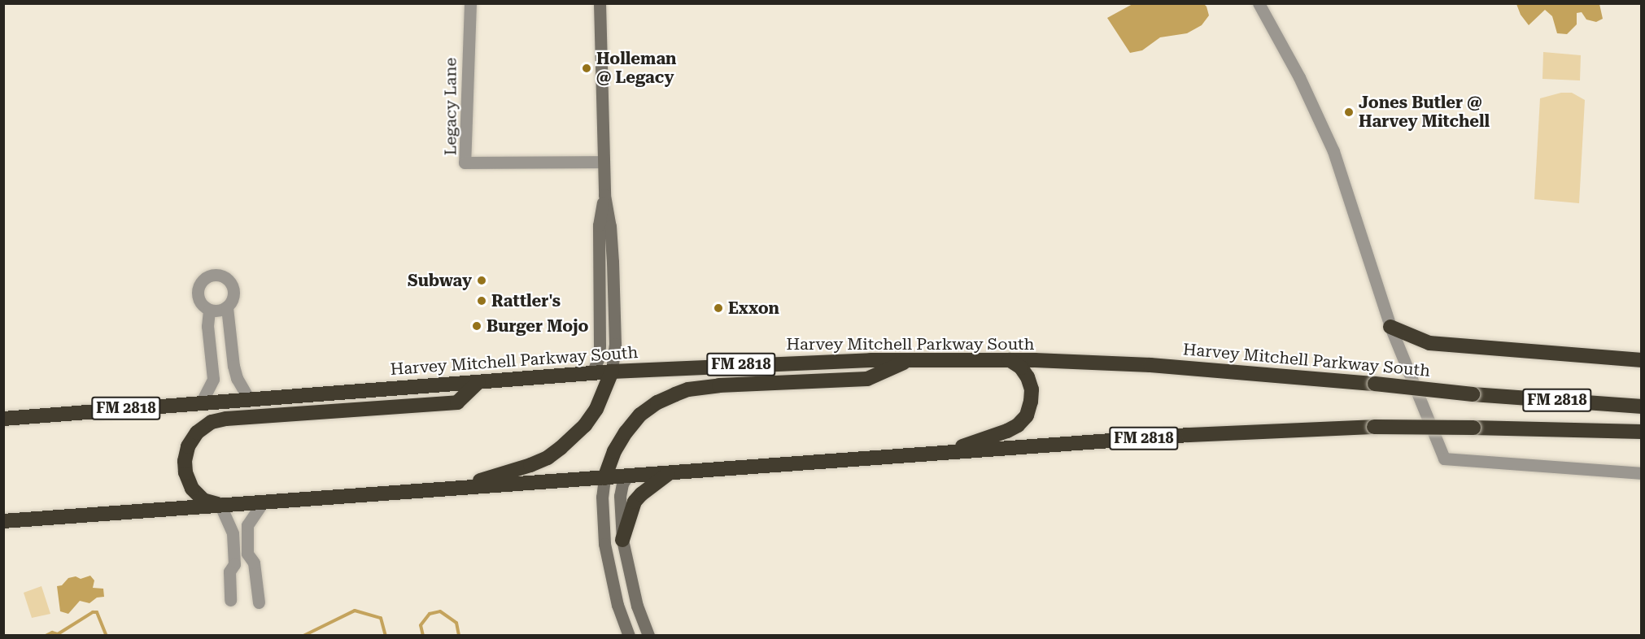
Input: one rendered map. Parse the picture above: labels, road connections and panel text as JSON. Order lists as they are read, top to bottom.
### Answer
{
  "streets": {
    "highway": ["Harvey Mitchell Parkway South", "FM 2818"],
    "street": ["Legacy Lane"]
  },
  "places": [
    "Holleman @ Legacy",
    "Jones Butler @ Harvey Mitchell",
    "Subway",
    "Rattler's",
    "Exxon",
    "Burger Mojo"
  ]
}
